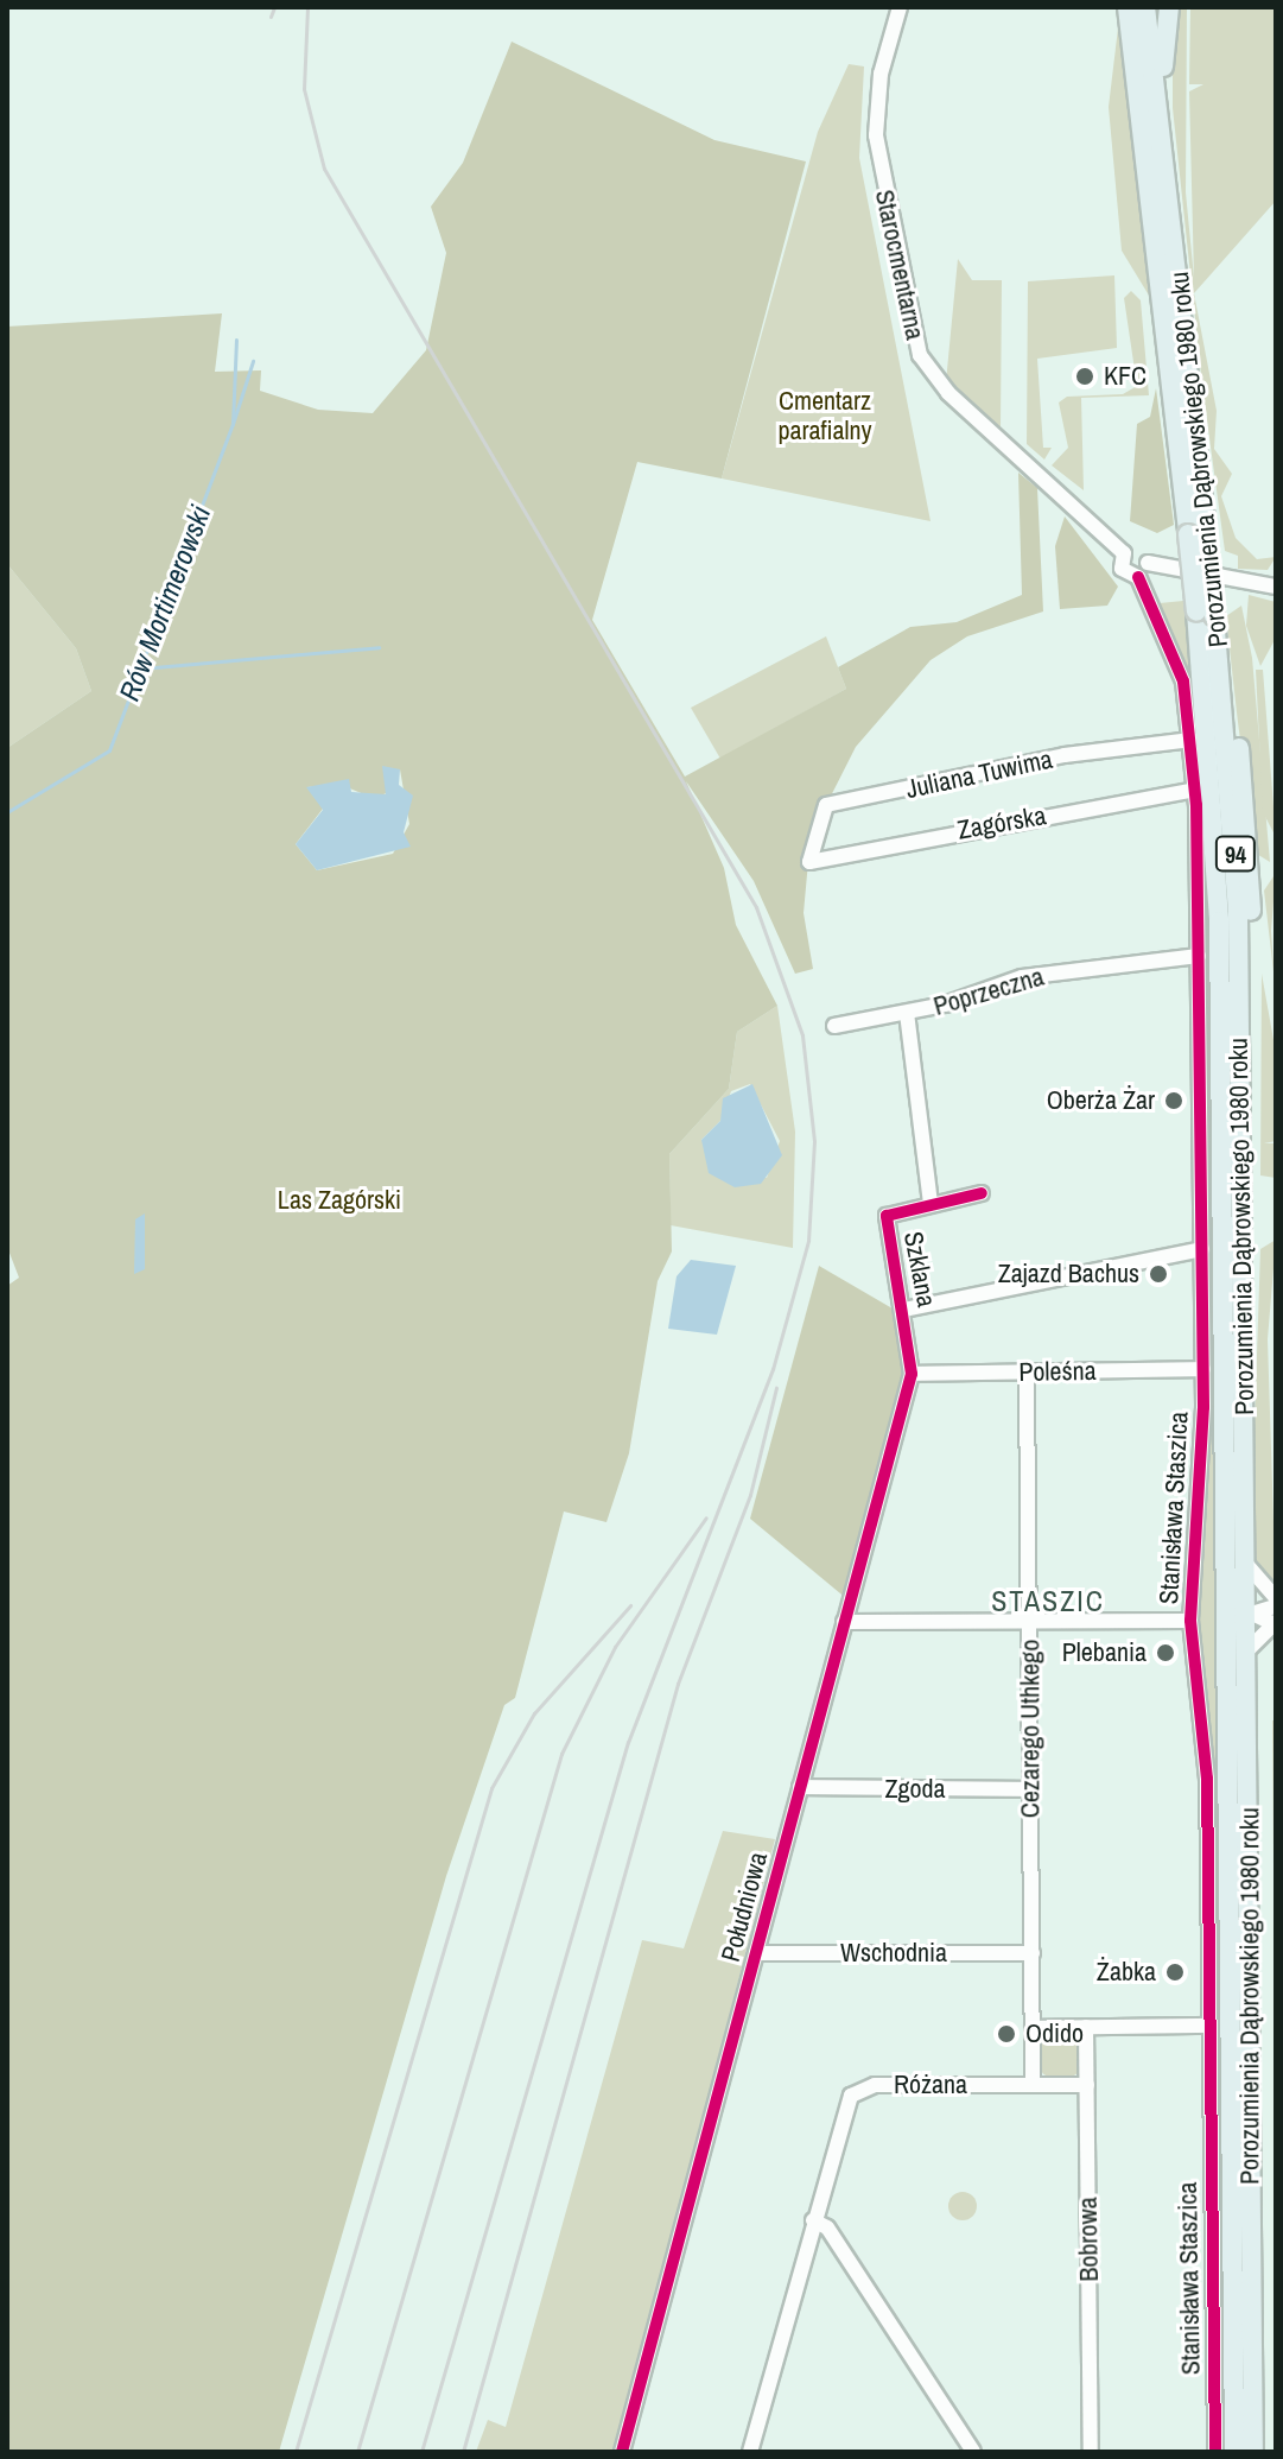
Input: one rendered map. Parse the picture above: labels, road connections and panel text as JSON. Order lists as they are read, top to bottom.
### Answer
{
  "streets": {
    "main road": ["Porozumienia Dąbrowskiego 1980 roku", "94"],
    "street": [
      "Starocmentarna",
      "Juliana Tuwima",
      "Zagórska",
      "Poprzeczna",
      "Szklana",
      "Poleśna",
      "Stanisława Staszica",
      "Cezarego Uthkego",
      "Zgoda",
      "Południowa",
      "Wschodnia",
      "Różana",
      "Bobrowa"
    ]
  },
  "crossings": [
    ["Starocmentarna", "Stanisława Staszica"],
    ["Juliana Tuwima", "Zagórska"],
    ["Juliana Tuwima", "Stanisława Staszica"],
    ["Zagórska", "Stanisława Staszica"],
    ["Poprzeczna", "Szklana"],
    ["Poprzeczna", "Stanisława Staszica"],
    ["Szklana", "Poleśna"],
    ["Szklana", "Południowa"],
    ["Poleśna", "Stanisława Staszica"],
    ["Poleśna", "Cezarego Uthkego"],
    ["Poleśna", "Południowa"],
    ["Cezarego Uthkego", "Zgoda"],
    ["Cezarego Uthkego", "Wschodnia"],
    ["Cezarego Uthkego", "Różana"],
    ["Zgoda", "Południowa"],
    ["Południowa", "Wschodnia"],
    ["Różana", "Bobrowa"]
  ],
  "districts": ["STASZIC"],
  "water": ["Rów Mortimerowski"],
  "parks": ["Cmentarz parafialny", "Las Zagórski"],
  "places": [
    "KFC",
    "Oberża Żar",
    "Zajazd Bachus",
    "Plebania",
    "Żabka",
    "Odido"
  ]
}
